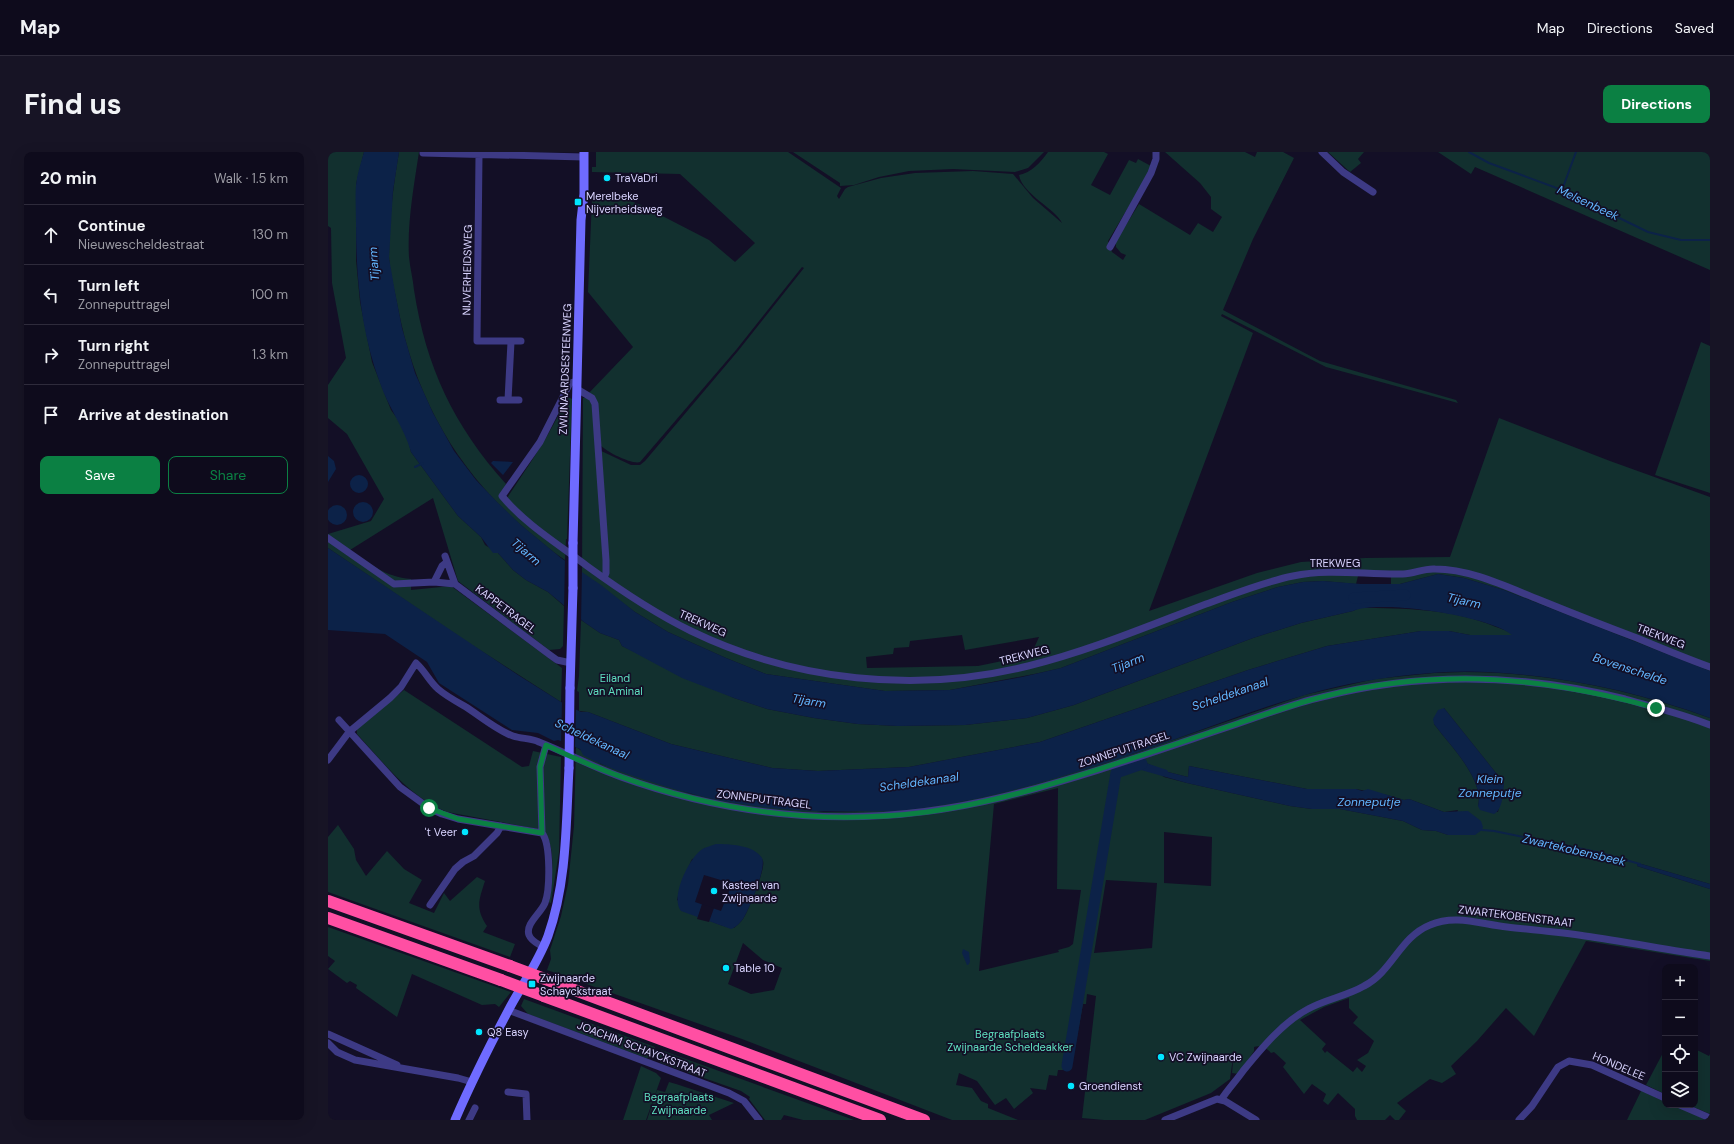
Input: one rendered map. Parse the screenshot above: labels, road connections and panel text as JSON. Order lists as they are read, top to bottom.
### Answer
{
  "streets": {
    "main road": ["ZWIJNAARDSESTEENWEG"],
    "street": [
      "NIJVERHEIDSWEG",
      "TREKWEG",
      "KAPPETRAGEL",
      "ZONNEPUTTRAGEL",
      "ZWARTEKOBENSTRAAT",
      "JOACHIM SCHAYCKSTRAAT",
      "HONDELEE"
    ]
  },
  "crossings": [
    ["ZWIJNAARDSESTEENWEG", "TREKWEG"],
    ["ZWIJNAARDSESTEENWEG", "KAPPETRAGEL"],
    ["ZWIJNAARDSESTEENWEG", "JOACHIM SCHAYCKSTRAAT"]
  ],
  "water": [
    "Melsenbeek",
    "Tijarm",
    "Bovenschelde",
    "Scheldekanaal",
    "Klein Zonneputje",
    "Zonneputje",
    "Zwartekobensbeek"
  ],
  "parks": ["Eiland van Aminal", "Begraafplaats Zwijnaarde Scheldeakker", "Begraafplaats Zwijnaarde"],
  "places": {
    "other": [
      "TraVaDri",
      "'t Veer",
      "Kasteel van Zwijnaarde",
      "Table 10",
      "Q8 Easy",
      "VC Zwijnaarde",
      "Groendienst"
    ],
    "transit": ["Merelbeke Nijverheidsweg", "Zwijnaarde Schayckstraat"]
  },
  "page": {
    "header": "Map",
    "nav": ["Map", "Directions", "Saved"],
    "buttons": [
      "Directions",
      ["Save", "Share"]
    ],
    "title": "Find us",
    "heading": ["20 min", "Walk · 1.5 km"],
    "list": [
      ["Continue", "Nieuwescheldestraat", "130 m"],
      ["Turn left", "Zonneputtragel", "100 m"],
      ["Turn right", "Zonneputtragel", "1.3 km"],
      "Arrive at destination"
    ],
    "map_buttons": ["+", "−"]
  }
}
